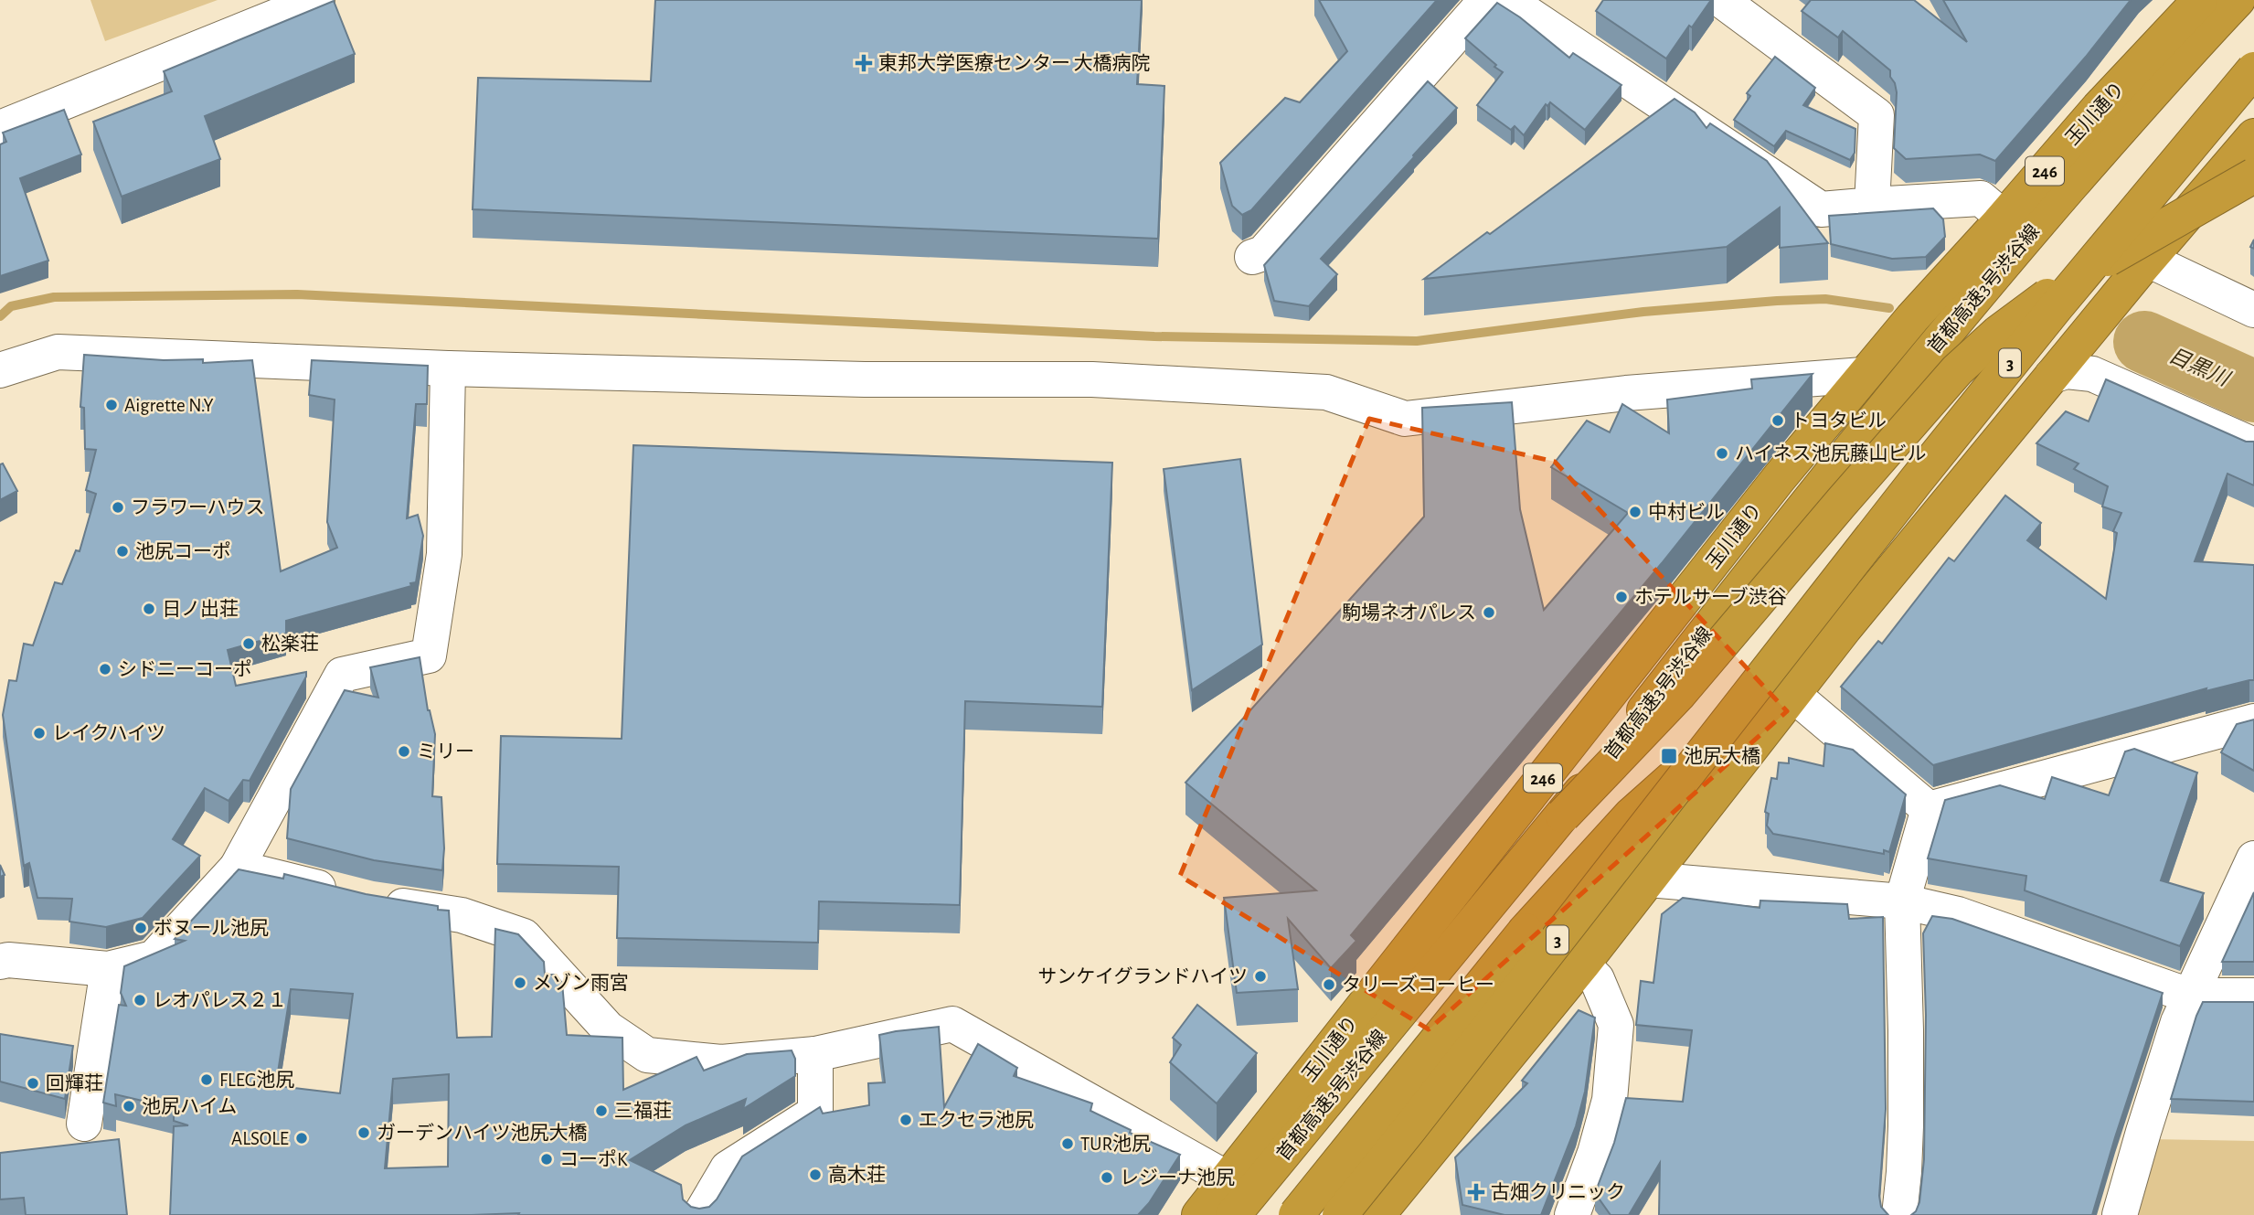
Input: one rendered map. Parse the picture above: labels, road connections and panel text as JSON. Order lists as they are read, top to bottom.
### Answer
{
  "streets": {
    "highway": [
      "玉川通り",
      "246",
      "首都高速3号渋谷線",
      "3"
    ]
  },
  "water": ["目黒川"],
  "places": {
    "health": ["東邦大学医療センター 大橋病院", "古畑クリニック"],
    "other": [
      "Aigrette N.Y",
      "トヨタビル",
      "ハイネス池尻藤山ビル",
      "フラワーハウス",
      "中村ビル",
      "池尻コーポ",
      "ホテルサーブ渋谷",
      "日ノ出荘",
      "駒場ネオパレス",
      "松楽荘",
      "シドニーコーポ",
      "レイクハイツ",
      "ミリー",
      "ボヌール池尻",
      "サンケイグランドハイツ",
      "メゾン雨宮",
      "タリーズコーヒー",
      "レオパレス２１",
      "FLEG池尻",
      "回輝荘",
      "池尻ハイム",
      "三福荘",
      "エクセラ池尻",
      "ガーデンハイツ池尻大橋",
      "ALSOLE",
      "TUR池尻",
      "コーポK",
      "高木荘",
      "レジーナ池尻"
    ],
    "transit": ["池尻大橋"]
  }
}
